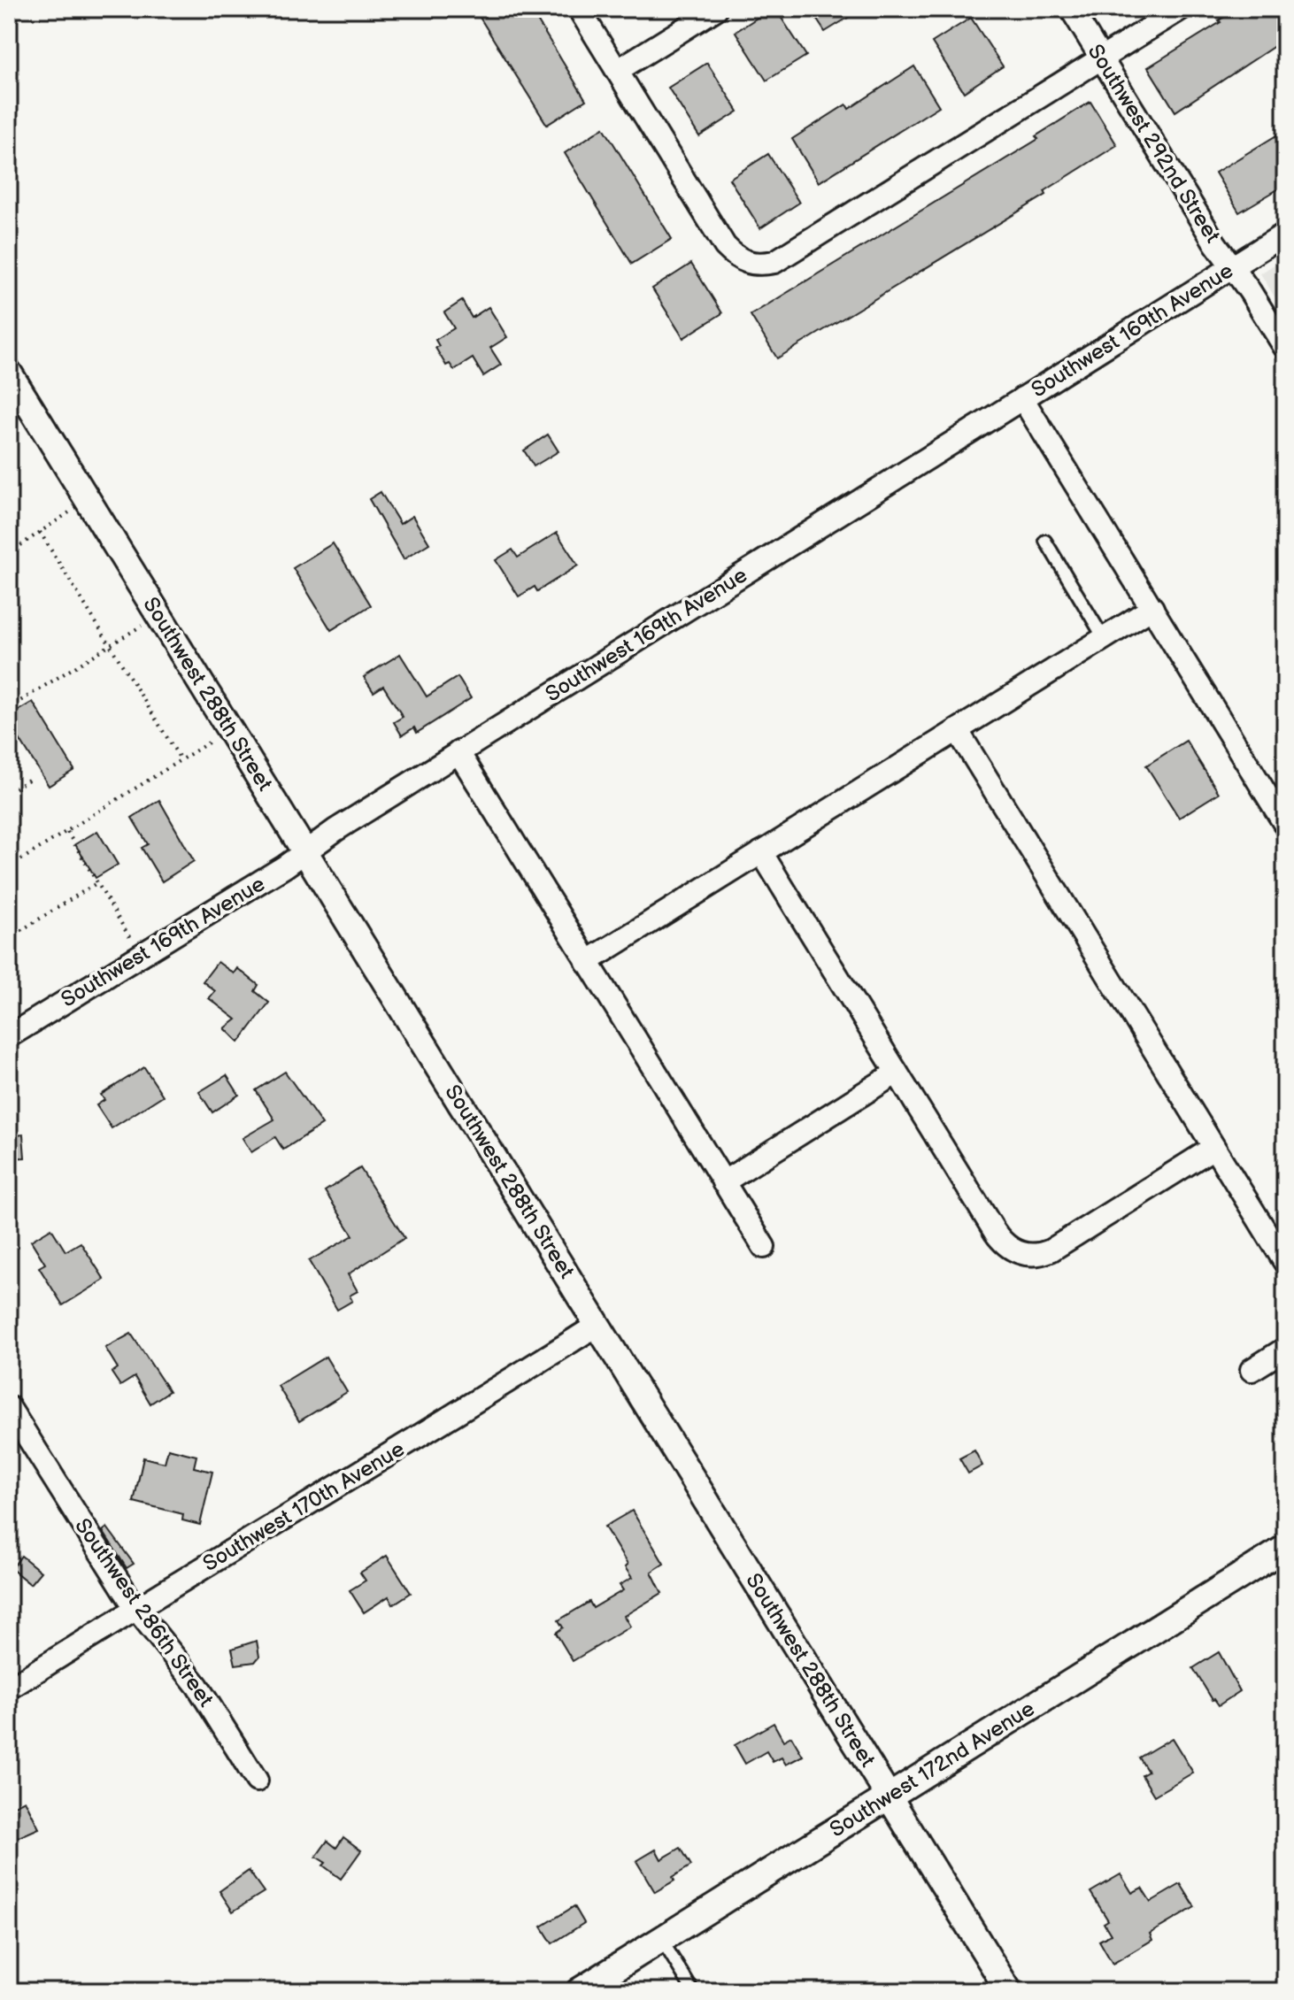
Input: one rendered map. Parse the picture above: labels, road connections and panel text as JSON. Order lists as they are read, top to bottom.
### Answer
{
  "streets": {
    "street": [
      "Southwest 292nd Street",
      "Southwest 169th Avenue",
      "Southwest 288th Street",
      "Southwest 170th Avenue",
      "Southwest 286th Street",
      "Southwest 172nd Avenue"
    ]
  },
  "crossings": [
    ["Southwest 292nd Street", "Southwest 169th Avenue"],
    ["Southwest 169th Avenue", "Southwest 288th Street"],
    ["Southwest 288th Street", "Southwest 170th Avenue"],
    ["Southwest 288th Street", "Southwest 172nd Avenue"],
    ["Southwest 170th Avenue", "Southwest 286th Street"]
  ]
}
